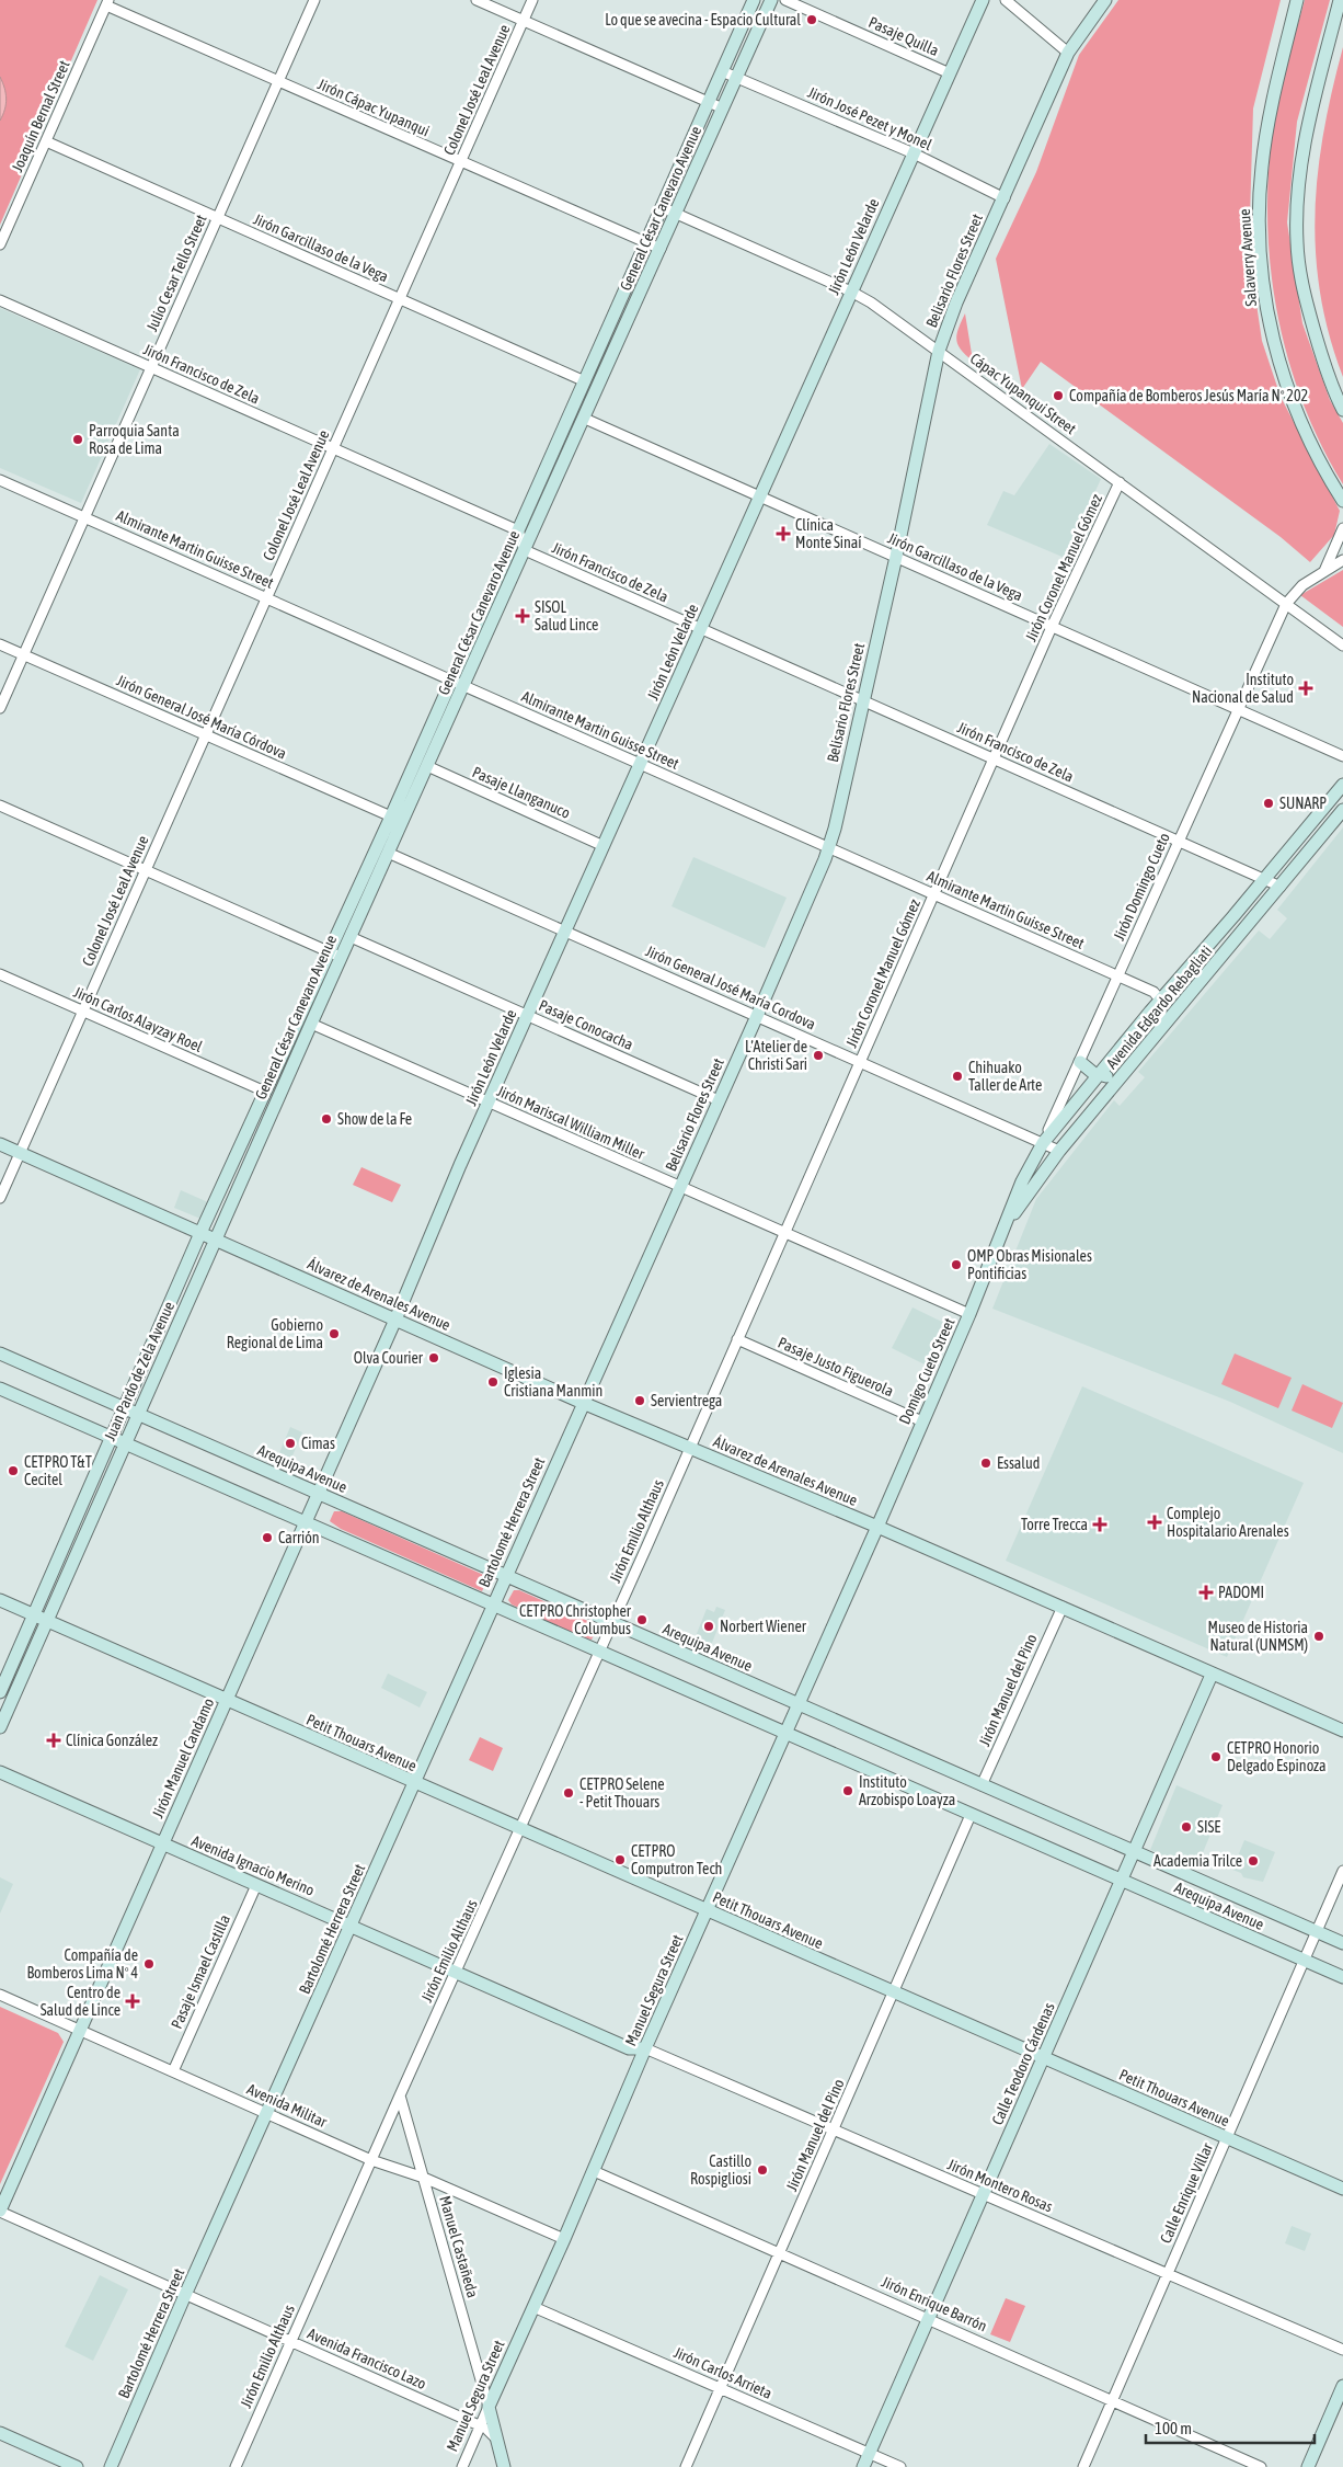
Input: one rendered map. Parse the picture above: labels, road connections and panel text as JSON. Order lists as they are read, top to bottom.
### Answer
{
  "streets": {
    "main road": [
      "General César Canevaro Avenue",
      "Jirón León Velarde",
      "Salaverry Avenue",
      "Belisario Flores Street",
      "Jirón Domingo Cueto",
      "Avenida Edgardo Rebagliati",
      "Álvarez de Arenales Avenue",
      "Juan Pardo de Zela Avenue",
      "Domigo Cueto Street",
      "Arequipa Avenue",
      "Bartolomé Herrera Street",
      "Petit Thouars Avenue",
      "Jirón Manuel Candamo",
      "Avenida Ignacio Merino",
      "Manuel Segura Street",
      "Calle Teodoro Cárdenas"
    ],
    "street": [
      "Pasaje Quilla",
      "Colonel José Leal Avenue",
      "Jirón Cápac Yupanqui",
      "Joaquín Bernal Street",
      "Jirón José Pezet y Monel",
      "Jirón Garcillaso de la Vega",
      "Julio Cesar Tello Street",
      "Jirón Francisco de Zela",
      "Cápac Yupanqui Street",
      "Almirante Martin Guisse Street",
      "Jirón Coronel Manuel Gómez",
      "Jirón General José María Córdova",
      "Pasaje Llanganuco",
      "Jirón General José María Cordova",
      "Jirón Carlos Alayzay Roel",
      "Pasaje Conocacha",
      "Jirón Mariscal William Miller",
      "Pasaje Justo Figuerola",
      "Jirón Emilio Althaus",
      "Jirón Manuel del Pino",
      "Pasaje Ismael Castilla",
      "Avenida Militar",
      "Jirón Montero Rosas",
      "Calle Enrique Villar",
      "Manuel Castañeda",
      "Jirón Enrique Barrón",
      "Avenida Francisco Lazo",
      "Jirón Carlos Arrieta"
    ]
  },
  "crossings": [
    ["Pasaje Quilla", "Jirón León Velarde"],
    ["Colonel José Leal Avenue", "Jirón Cápac Yupanqui"],
    ["Colonel José Leal Avenue", "Jirón Garcillaso de la Vega"],
    ["Colonel José Leal Avenue", "Jirón Francisco de Zela"],
    ["Colonel José Leal Avenue", "Almirante Martin Guisse Street"],
    ["Colonel José Leal Avenue", "Jirón General José María Córdova"],
    ["Colonel José Leal Avenue", "Jirón Carlos Alayzay Roel"],
    ["Jirón Cápac Yupanqui", "Joaquín Bernal Street"],
    ["Jirón Cápac Yupanqui", "General César Canevaro Avenue"],
    ["Jirón Cápac Yupanqui", "Julio Cesar Tello Street"],
    ["Joaquín Bernal Street", "Jirón Garcillaso de la Vega"],
    ["Jirón José Pezet y Monel", "General César Canevaro Avenue"],
    ["Jirón José Pezet y Monel", "Jirón León Velarde"],
    ["Jirón José Pezet y Monel", "Belisario Flores Street"],
    ["General César Canevaro Avenue", "Jirón Garcillaso de la Vega"],
    ["General César Canevaro Avenue", "Jirón Francisco de Zela"],
    ["General César Canevaro Avenue", "Cápac Yupanqui Street"],
    ["General César Canevaro Avenue", "Almirante Martin Guisse Street"],
    ["General César Canevaro Avenue", "Jirón General José María Córdova"],
    ["General César Canevaro Avenue", "Pasaje Llanganuco"],
    ["General César Canevaro Avenue", "Jirón General José María Cordova"],
    ["General César Canevaro Avenue", "Jirón Carlos Alayzay Roel"],
    ["General César Canevaro Avenue", "Pasaje Conocacha"],
    ["General César Canevaro Avenue", "Jirón Mariscal William Miller"],
    ["General César Canevaro Avenue", "Álvarez de Arenales Avenue"],
    ["General César Canevaro Avenue", "Juan Pardo de Zela Avenue"],
    ["Jirón León Velarde", "Jirón Garcillaso de la Vega"],
    ["Jirón León Velarde", "Jirón Francisco de Zela"],
    ["Jirón León Velarde", "Cápac Yupanqui Street"],
    ["Jirón León Velarde", "Almirante Martin Guisse Street"],
    ["Jirón León Velarde", "Pasaje Llanganuco"],
    ["Jirón León Velarde", "Jirón General José María Cordova"],
    ["Jirón León Velarde", "Pasaje Conocacha"],
    ["Jirón León Velarde", "Jirón Mariscal William Miller"],
    ["Jirón León Velarde", "Álvarez de Arenales Avenue"],
    ["Jirón León Velarde", "Jirón Manuel Candamo"],
    ["Jirón Garcillaso de la Vega", "Belisario Flores Street"],
    ["Jirón Garcillaso de la Vega", "Julio Cesar Tello Street"],
    ["Jirón Garcillaso de la Vega", "Jirón Coronel Manuel Gómez"],
    ["Jirón Garcillaso de la Vega", "Jirón Domingo Cueto"],
    ["Belisario Flores Street", "Jirón Francisco de Zela"],
    ["Belisario Flores Street", "Cápac Yupanqui Street"],
    ["Belisario Flores Street", "Almirante Martin Guisse Street"],
    ["Belisario Flores Street", "Jirón General José María Cordova"],
    ["Belisario Flores Street", "Pasaje Conocacha"],
    ["Belisario Flores Street", "Jirón Mariscal William Miller"],
    ["Belisario Flores Street", "Álvarez de Arenales Avenue"],
    ["Belisario Flores Street", "Bartolomé Herrera Street"],
    ["Julio Cesar Tello Street", "Jirón Francisco de Zela"],
    ["Julio Cesar Tello Street", "Almirante Martin Guisse Street"],
    ["Julio Cesar Tello Street", "Jirón General José María Córdova"],
    ["Jirón Francisco de Zela", "Jirón Coronel Manuel Gómez"],
    ["Jirón Francisco de Zela", "Jirón Domingo Cueto"],
    ["Jirón Francisco de Zela", "Avenida Edgardo Rebagliati"],
    ["Cápac Yupanqui Street", "Jirón Coronel Manuel Gómez"],
    ["Cápac Yupanqui Street", "Jirón Domingo Cueto"],
    ["Almirante Martin Guisse Street", "Jirón Coronel Manuel Gómez"],
    ["Almirante Martin Guisse Street", "Jirón Domingo Cueto"],
    ["Almirante Martin Guisse Street", "Avenida Edgardo Rebagliati"],
    ["Jirón Coronel Manuel Gómez", "Jirón General José María Cordova"],
    ["Jirón Coronel Manuel Gómez", "Jirón Mariscal William Miller"],
    ["Jirón Coronel Manuel Gómez", "Álvarez de Arenales Avenue"],
    ["Jirón Coronel Manuel Gómez", "Pasaje Justo Figuerola"],
    ["Jirón Coronel Manuel Gómez", "Jirón Emilio Althaus"],
    ["Jirón Domingo Cueto", "Jirón General José María Cordova"],
    ["Jirón Domingo Cueto", "Avenida Edgardo Rebagliati"],
    ["Jirón Domingo Cueto", "Domigo Cueto Street"],
    ["Jirón General José María Cordova", "Avenida Edgardo Rebagliati"],
    ["Avenida Edgardo Rebagliati", "Domigo Cueto Street"],
    ["Jirón Mariscal William Miller", "Domigo Cueto Street"],
    ["Álvarez de Arenales Avenue", "Juan Pardo de Zela Avenue"],
    ["Álvarez de Arenales Avenue", "Domigo Cueto Street"],
    ["Álvarez de Arenales Avenue", "Bartolomé Herrera Street"],
    ["Álvarez de Arenales Avenue", "Jirón Emilio Althaus"],
    ["Álvarez de Arenales Avenue", "Jirón Manuel del Pino"],
    ["Álvarez de Arenales Avenue", "Jirón Manuel Candamo"],
    ["Álvarez de Arenales Avenue", "Manuel Segura Street"],
    ["Álvarez de Arenales Avenue", "Calle Teodoro Cárdenas"],
    ["Pasaje Justo Figuerola", "Domigo Cueto Street"],
    ["Juan Pardo de Zela Avenue", "Arequipa Avenue"],
    ["Juan Pardo de Zela Avenue", "Petit Thouars Avenue"],
    ["Domigo Cueto Street", "Manuel Segura Street"],
    ["Arequipa Avenue", "Bartolomé Herrera Street"],
    ["Arequipa Avenue", "Jirón Emilio Althaus"],
    ["Arequipa Avenue", "Jirón Manuel del Pino"],
    ["Arequipa Avenue", "Jirón Manuel Candamo"],
    ["Arequipa Avenue", "Manuel Segura Street"],
    ["Arequipa Avenue", "Calle Teodoro Cárdenas"],
    ["Arequipa Avenue", "Calle Enrique Villar"],
    ["Bartolomé Herrera Street", "Petit Thouars Avenue"],
    ["Bartolomé Herrera Street", "Avenida Ignacio Merino"],
    ["Bartolomé Herrera Street", "Avenida Militar"],
    ["Bartolomé Herrera Street", "Avenida Francisco Lazo"],
    ["Jirón Emilio Althaus", "Petit Thouars Avenue"],
    ["Jirón Emilio Althaus", "Avenida Ignacio Merino"],
    ["Jirón Emilio Althaus", "Avenida Militar"],
    ["Jirón Emilio Althaus", "Manuel Castañeda"],
    ["Jirón Emilio Althaus", "Avenida Francisco Lazo"],
    ["Jirón Manuel del Pino", "Petit Thouars Avenue"],
    ["Jirón Manuel del Pino", "Jirón Montero Rosas"],
    ["Jirón Manuel del Pino", "Jirón Enrique Barrón"],
    ["Jirón Manuel del Pino", "Jirón Carlos Arrieta"],
    ["Petit Thouars Avenue", "Jirón Manuel Candamo"],
    ["Petit Thouars Avenue", "Manuel Segura Street"],
    ["Petit Thouars Avenue", "Calle Teodoro Cárdenas"],
    ["Petit Thouars Avenue", "Calle Enrique Villar"],
    ["Jirón Manuel Candamo", "Avenida Ignacio Merino"],
    ["Jirón Manuel Candamo", "Avenida Militar"],
    ["Jirón Manuel Candamo", "Avenida Francisco Lazo"],
    ["Avenida Ignacio Merino", "Pasaje Ismael Castilla"],
    ["Avenida Ignacio Merino", "Manuel Segura Street"],
    ["Avenida Ignacio Merino", "Jirón Montero Rosas"],
    ["Pasaje Ismael Castilla", "Avenida Militar"],
    ["Manuel Segura Street", "Avenida Militar"],
    ["Manuel Segura Street", "Jirón Montero Rosas"],
    ["Manuel Segura Street", "Manuel Castañeda"],
    ["Manuel Segura Street", "Jirón Enrique Barrón"],
    ["Manuel Segura Street", "Avenida Francisco Lazo"],
    ["Manuel Segura Street", "Jirón Carlos Arrieta"],
    ["Calle Teodoro Cárdenas", "Jirón Montero Rosas"],
    ["Calle Teodoro Cárdenas", "Jirón Enrique Barrón"],
    ["Calle Teodoro Cárdenas", "Jirón Carlos Arrieta"],
    ["Avenida Militar", "Manuel Castañeda"],
    ["Jirón Montero Rosas", "Calle Enrique Villar"],
    ["Calle Enrique Villar", "Jirón Enrique Barrón"]
  ],
  "places": {
    "other": [
      "Lo que se avecina - Espacio Cultural",
      "Compañía de Bomberos Jesús María Nº 202",
      "Parroquia Santa Rosa de Lima",
      "SUNARP",
      "L’Atelier de Christi Sari",
      "Chihuako Taller de Arte",
      "Show de la Fe",
      "OMP Obras Misionales Pontificias",
      "Gobierno Regional de Lima",
      "Olva Courier",
      "Iglesia Cristiana Manmin",
      "Servientrega",
      "Cimas",
      "Essalud",
      "CETPRO T&T Cecitel",
      "Carrión",
      "CETPRO Christopher Columbus",
      "Norbert Wiener",
      "Museo de Historia Natural (UNMSM)",
      "CETPRO Honorio Delgado Espinoza",
      "Instituto Arzobispo Loayza",
      "CETPRO Selene - Petit Thouars",
      "SISE",
      "CETPRO Computron Tech",
      "Academia Trilce",
      "Compañía de Bomberos Lima Nº 4",
      "Castillo Rospigliosi"
    ],
    "health": [
      "Clínica Monte Sinaí",
      "SISOL Salud Lince",
      "Instituto Nacional de Salud",
      "Complejo Hospitalario Arenales",
      "Torre Trecca",
      "PADOMI",
      "Clínica González",
      "Centro de Salud de Lince"
    ]
  },
  "scale_bar": "100 m"
}
